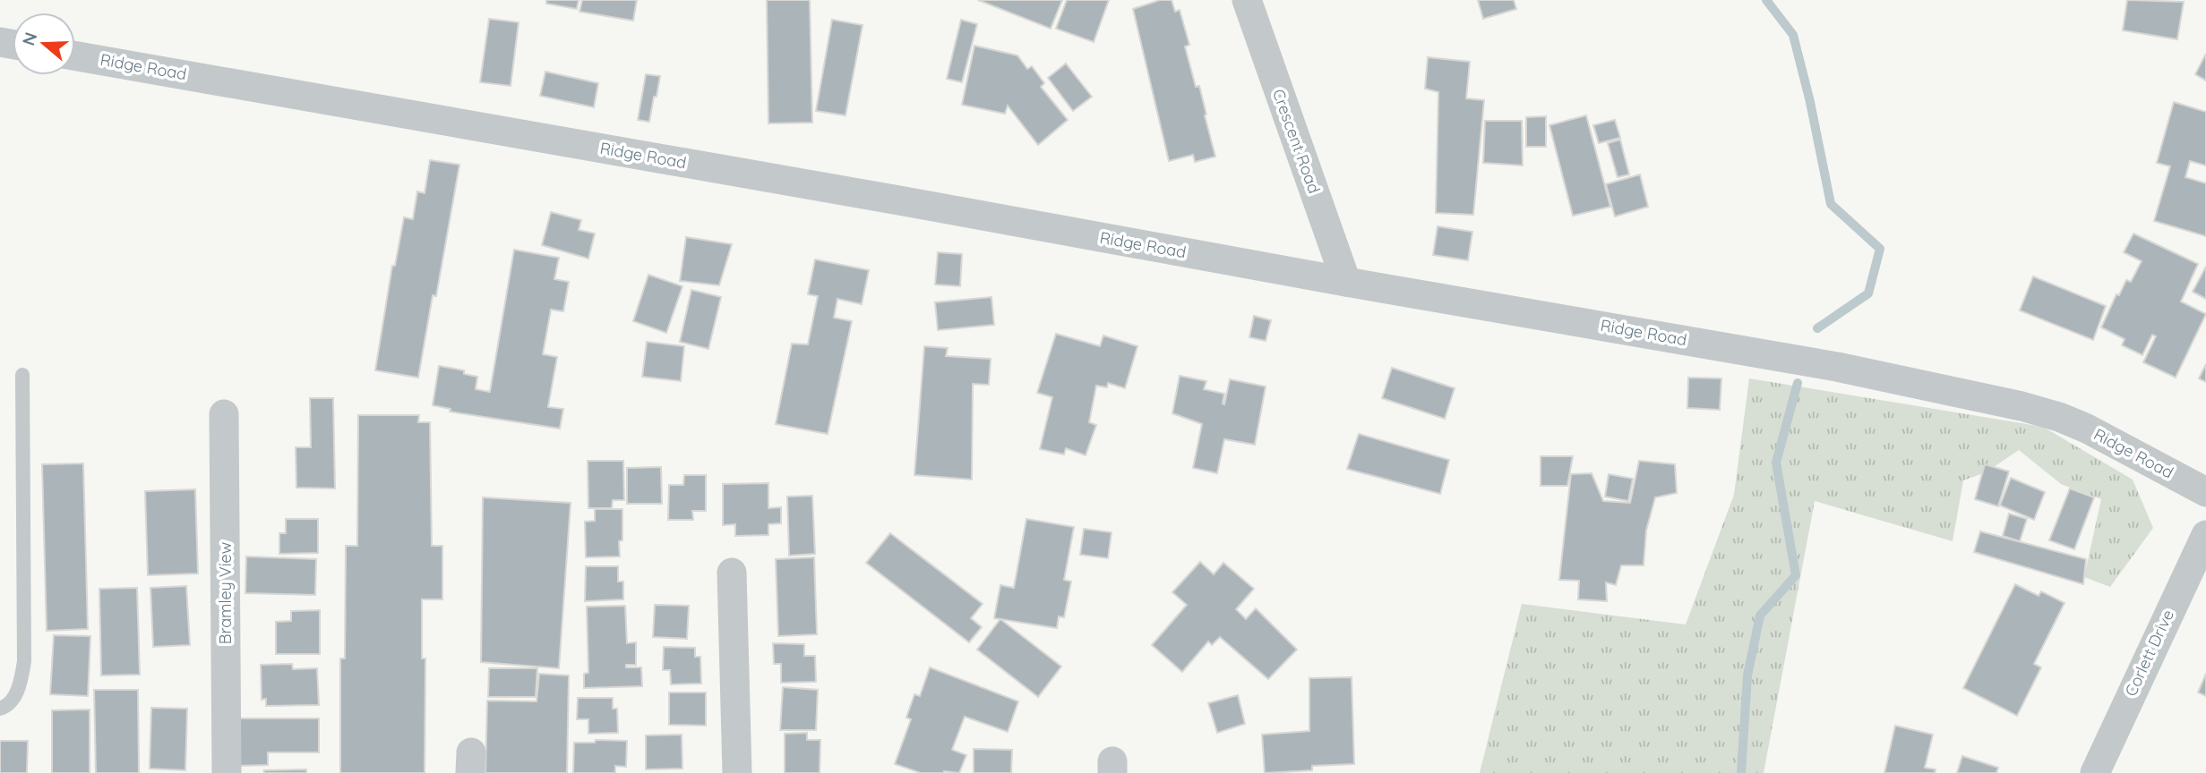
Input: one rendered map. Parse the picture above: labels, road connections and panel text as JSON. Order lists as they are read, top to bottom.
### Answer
{
  "streets": {
    "street": [
      "Ridge Road",
      "Crescent Road",
      "Bramley View",
      "Corlett Drive"
    ]
  },
  "crossings": [
    ["Ridge Road", "Crescent Road"]
  ],
  "north": "left"
}
